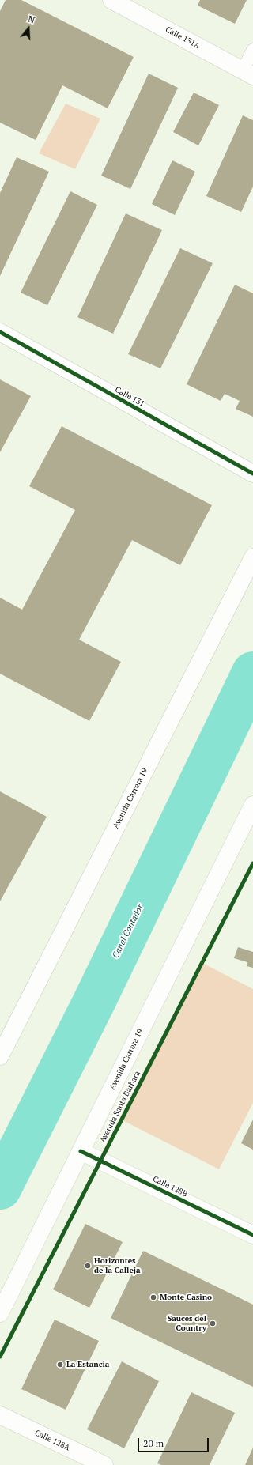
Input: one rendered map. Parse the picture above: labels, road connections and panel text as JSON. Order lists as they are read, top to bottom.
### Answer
{
  "streets": {
    "main road": [
      "Calle 131A",
      "Calle 131",
      "Avenida Carrera 19",
      "Calle 128B",
      "Calle 128A"
    ],
    "cycle path": ["Avenida Santa Bárbara"]
  },
  "crossings": [
    ["Avenida Carrera 19", "Calle 128B"]
  ],
  "water": ["Canal Contador"],
  "places": [
    "Horizontes de la Calleja",
    "Monte Casino",
    "Sauces del Country",
    "La Estancia"
  ],
  "scale_bar": "20 m",
  "north": "top"
}
